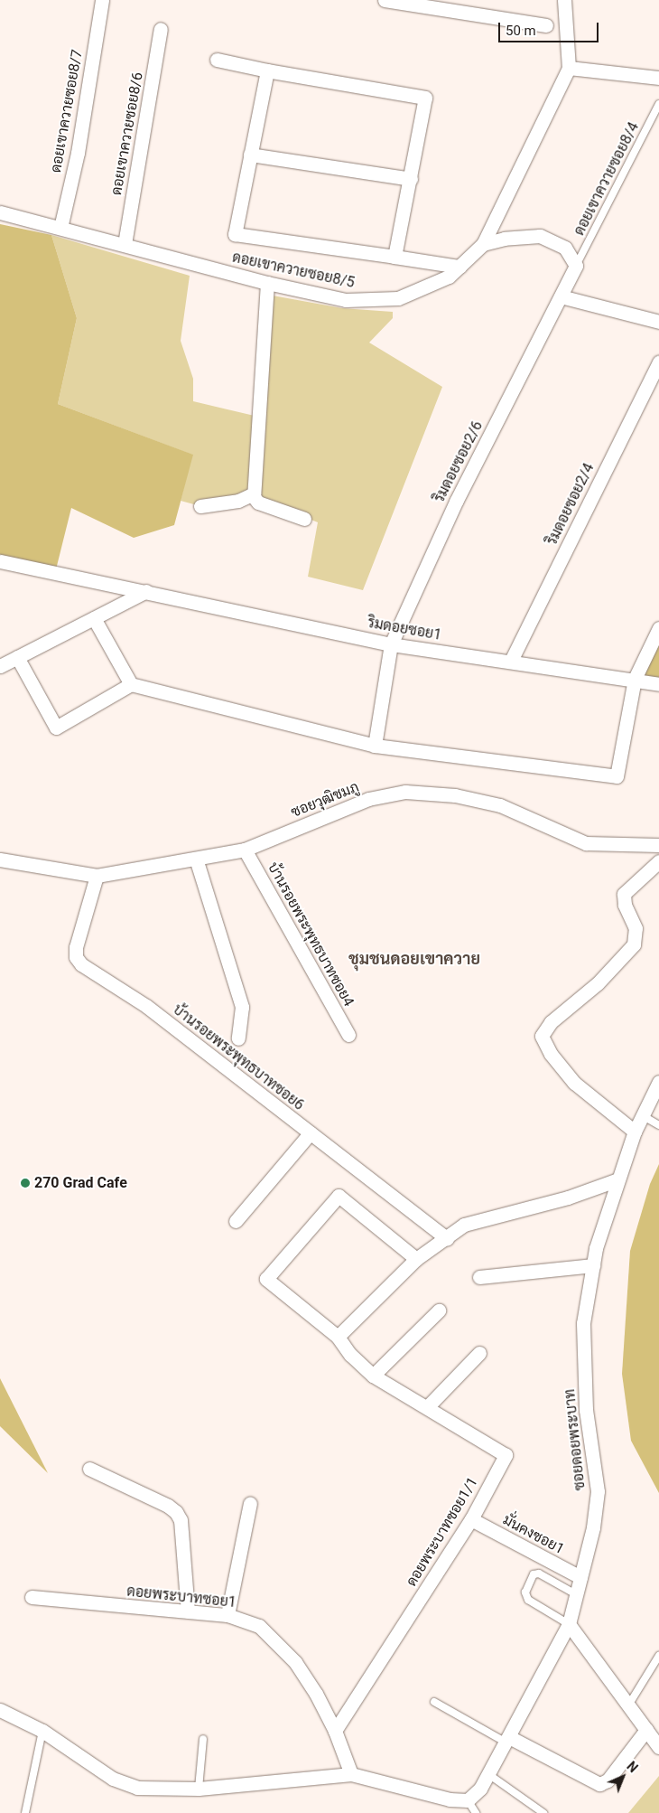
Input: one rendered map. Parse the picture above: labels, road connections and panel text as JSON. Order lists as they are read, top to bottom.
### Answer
{
  "streets": {
    "street": [
      "ดอยเขาควายซอย8/7",
      "ดอยเขาควายซอย8/6",
      "ดอยเขาควายซอย8/5",
      "ริมดอยซอย2/6",
      "ริมดอยซอย2/4",
      "ริมดอยซอย1",
      "ซอยวุฒิชมภู",
      "บ้านรอยพระพุทธบาทซอย4",
      "บ้านรอยพระพุทธบาทซอย6",
      "ซอยดอยพระบาท",
      "ดอยพระบาทซอย1/1",
      "มั่นคงซอย1",
      "ดอยพระบาทซอย1"
    ],
    "lane": ["ดอยเขาควายซอย8/4"]
  },
  "crossings": [
    ["ดอยเขาควายซอย8/7", "ดอยเขาควายซอย8/5"],
    ["ดอยเขาควายซอย8/6", "ดอยเขาควายซอย8/5"],
    ["ดอยเขาควายซอย8/4", "ริมดอยซอย2/6"],
    ["ริมดอยซอย2/6", "ริมดอยซอย1"],
    ["ริมดอยซอย2/4", "ริมดอยซอย1"],
    ["ซอยวุฒิชมภู", "บ้านรอยพระพุทธบาทซอย4"],
    ["ซอยวุฒิชมภู", "บ้านรอยพระพุทธบาทซอย6"],
    ["ซอยดอยพระบาท", "มั่นคงซอย1"],
    ["ดอยพระบาทซอย1/1", "มั่นคงซอย1"],
    ["ดอยพระบาทซอย1/1", "ดอยพระบาทซอย1"]
  ],
  "districts": ["ชุมชนดอยเขาควาย"],
  "places": ["270 Grad Cafe"],
  "scale_bar": "50 m",
  "north": "top right"
}
